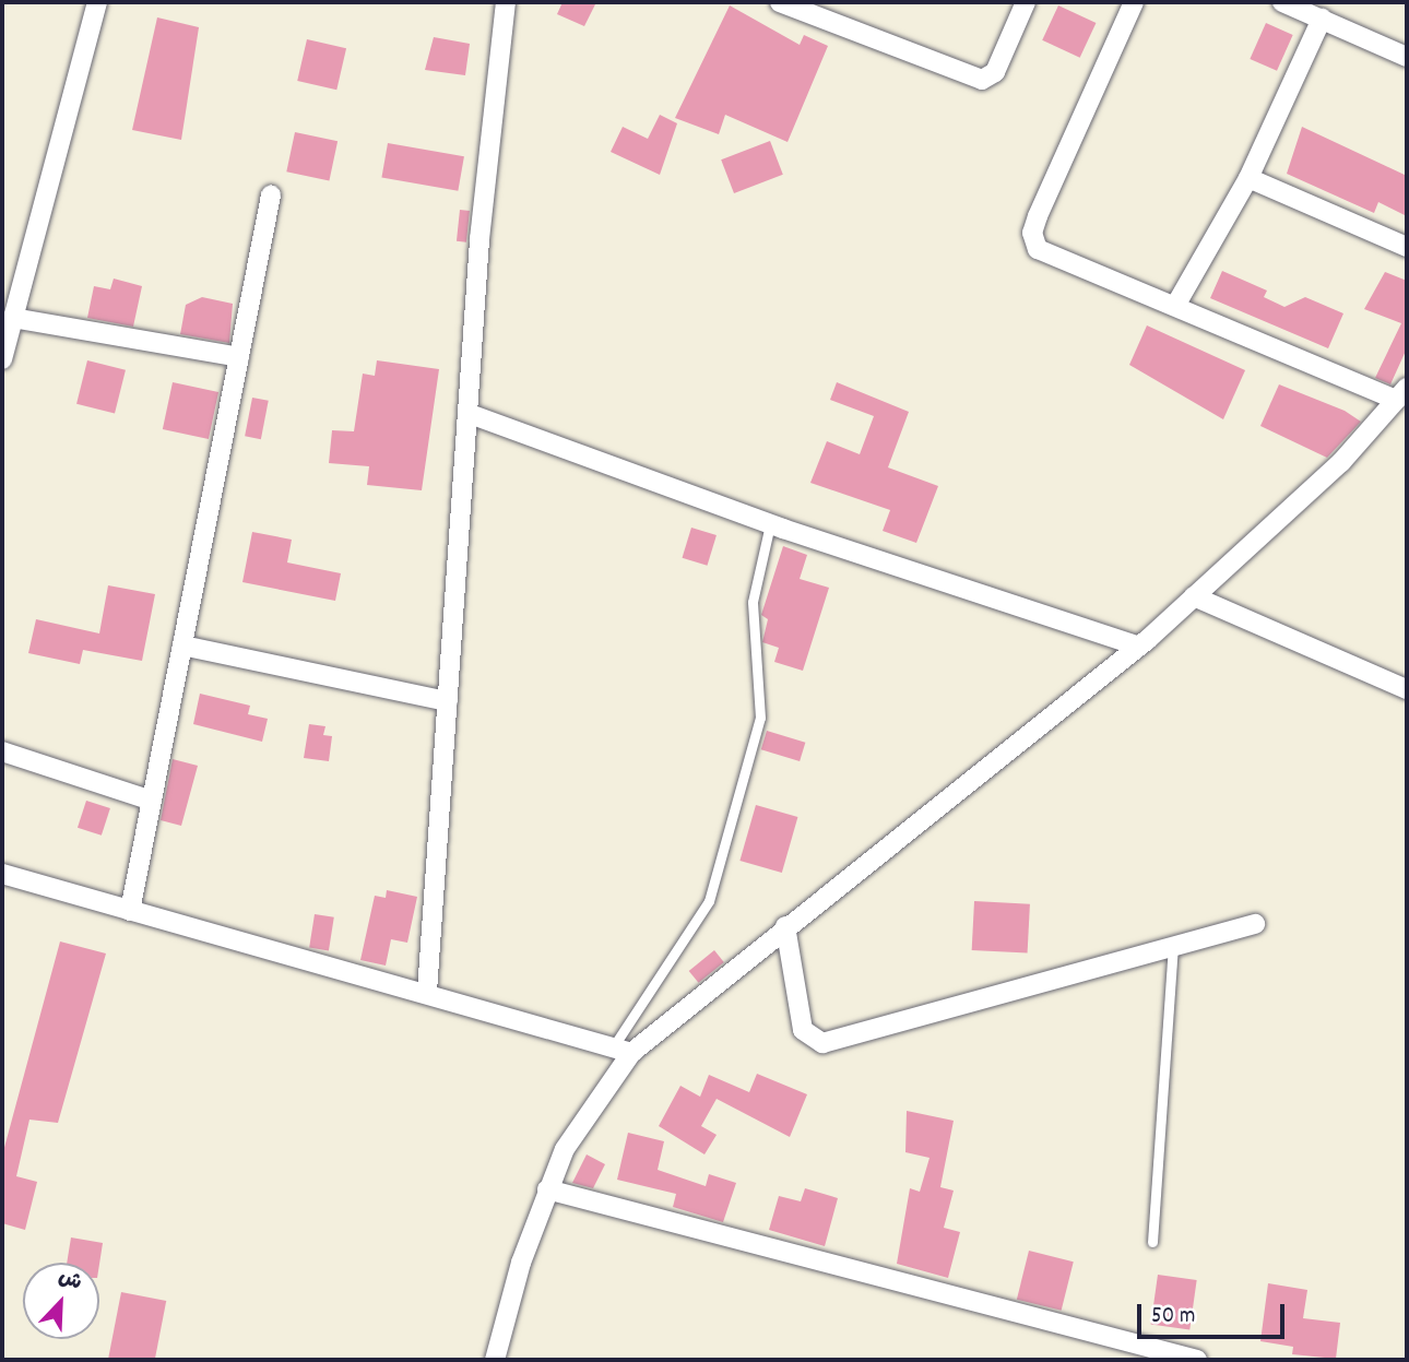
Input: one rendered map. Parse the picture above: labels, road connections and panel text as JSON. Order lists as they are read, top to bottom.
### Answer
{
  "scale_bar": "50 m",
  "north": "top right"
}
